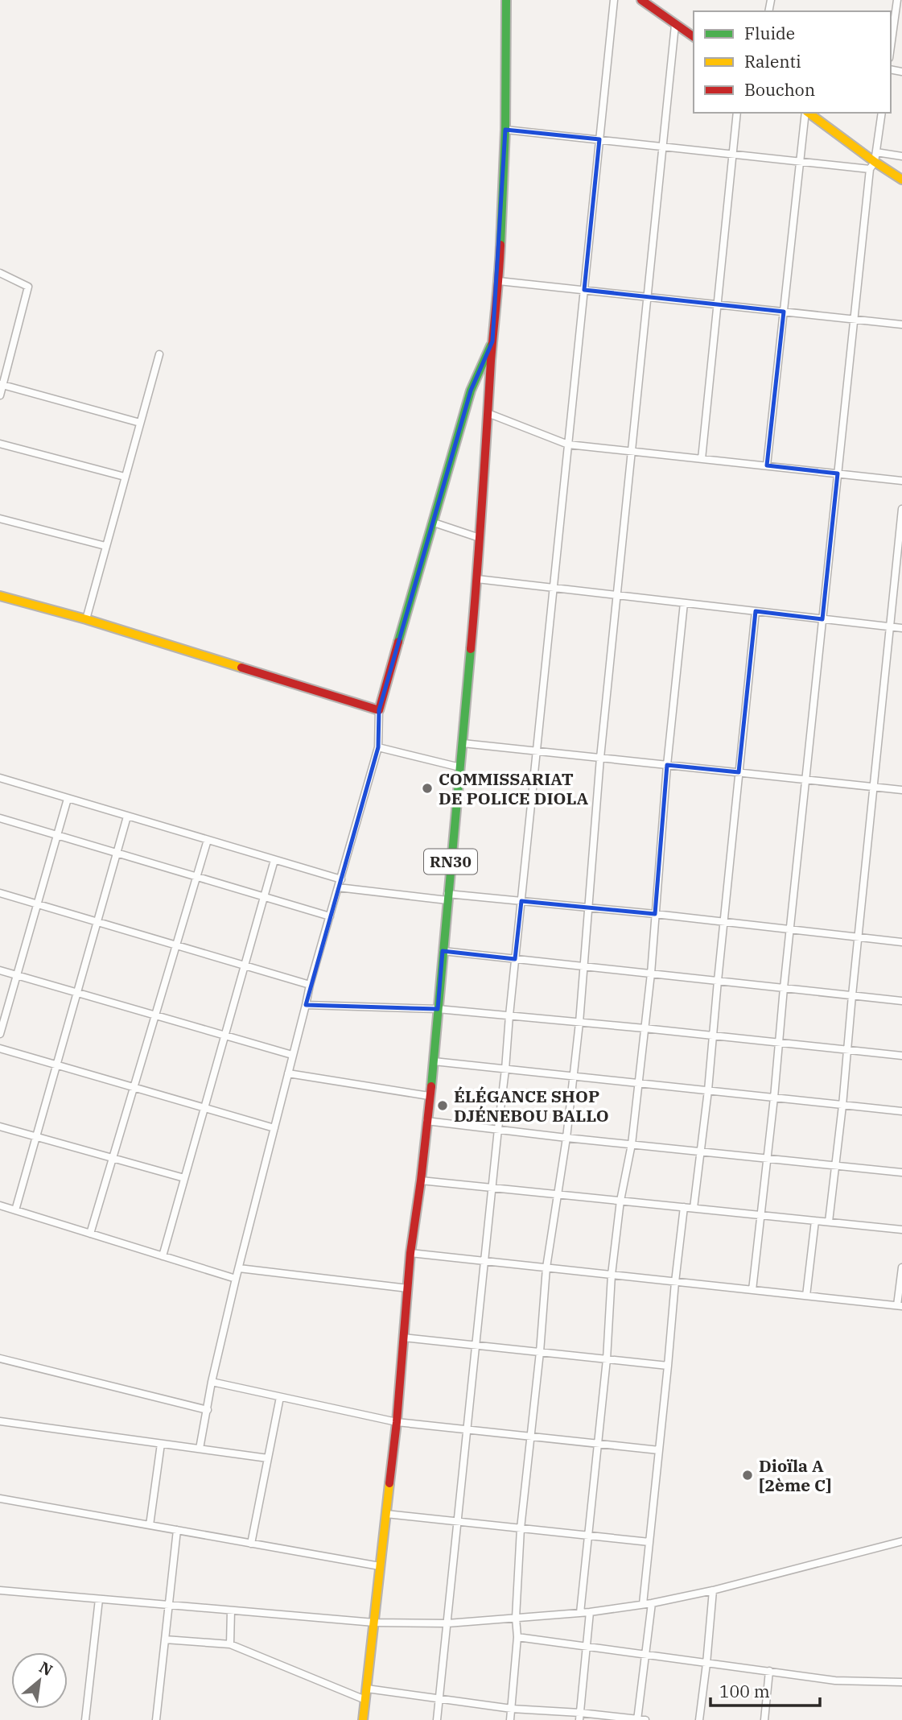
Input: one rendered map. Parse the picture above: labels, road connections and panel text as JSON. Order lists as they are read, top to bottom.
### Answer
{
  "streets": {
    "main road": ["RN30"]
  },
  "places": ["COMMISSARIAT DE POLICE DIOLA", "ÉLÉGANCE SHOP DJÉNEBOU BALLO", "Dioïla A [2ème C]"],
  "legend": ["Fluide", "Ralenti", "Bouchon"],
  "scale_bar": "100 m",
  "north": "top right"
}
